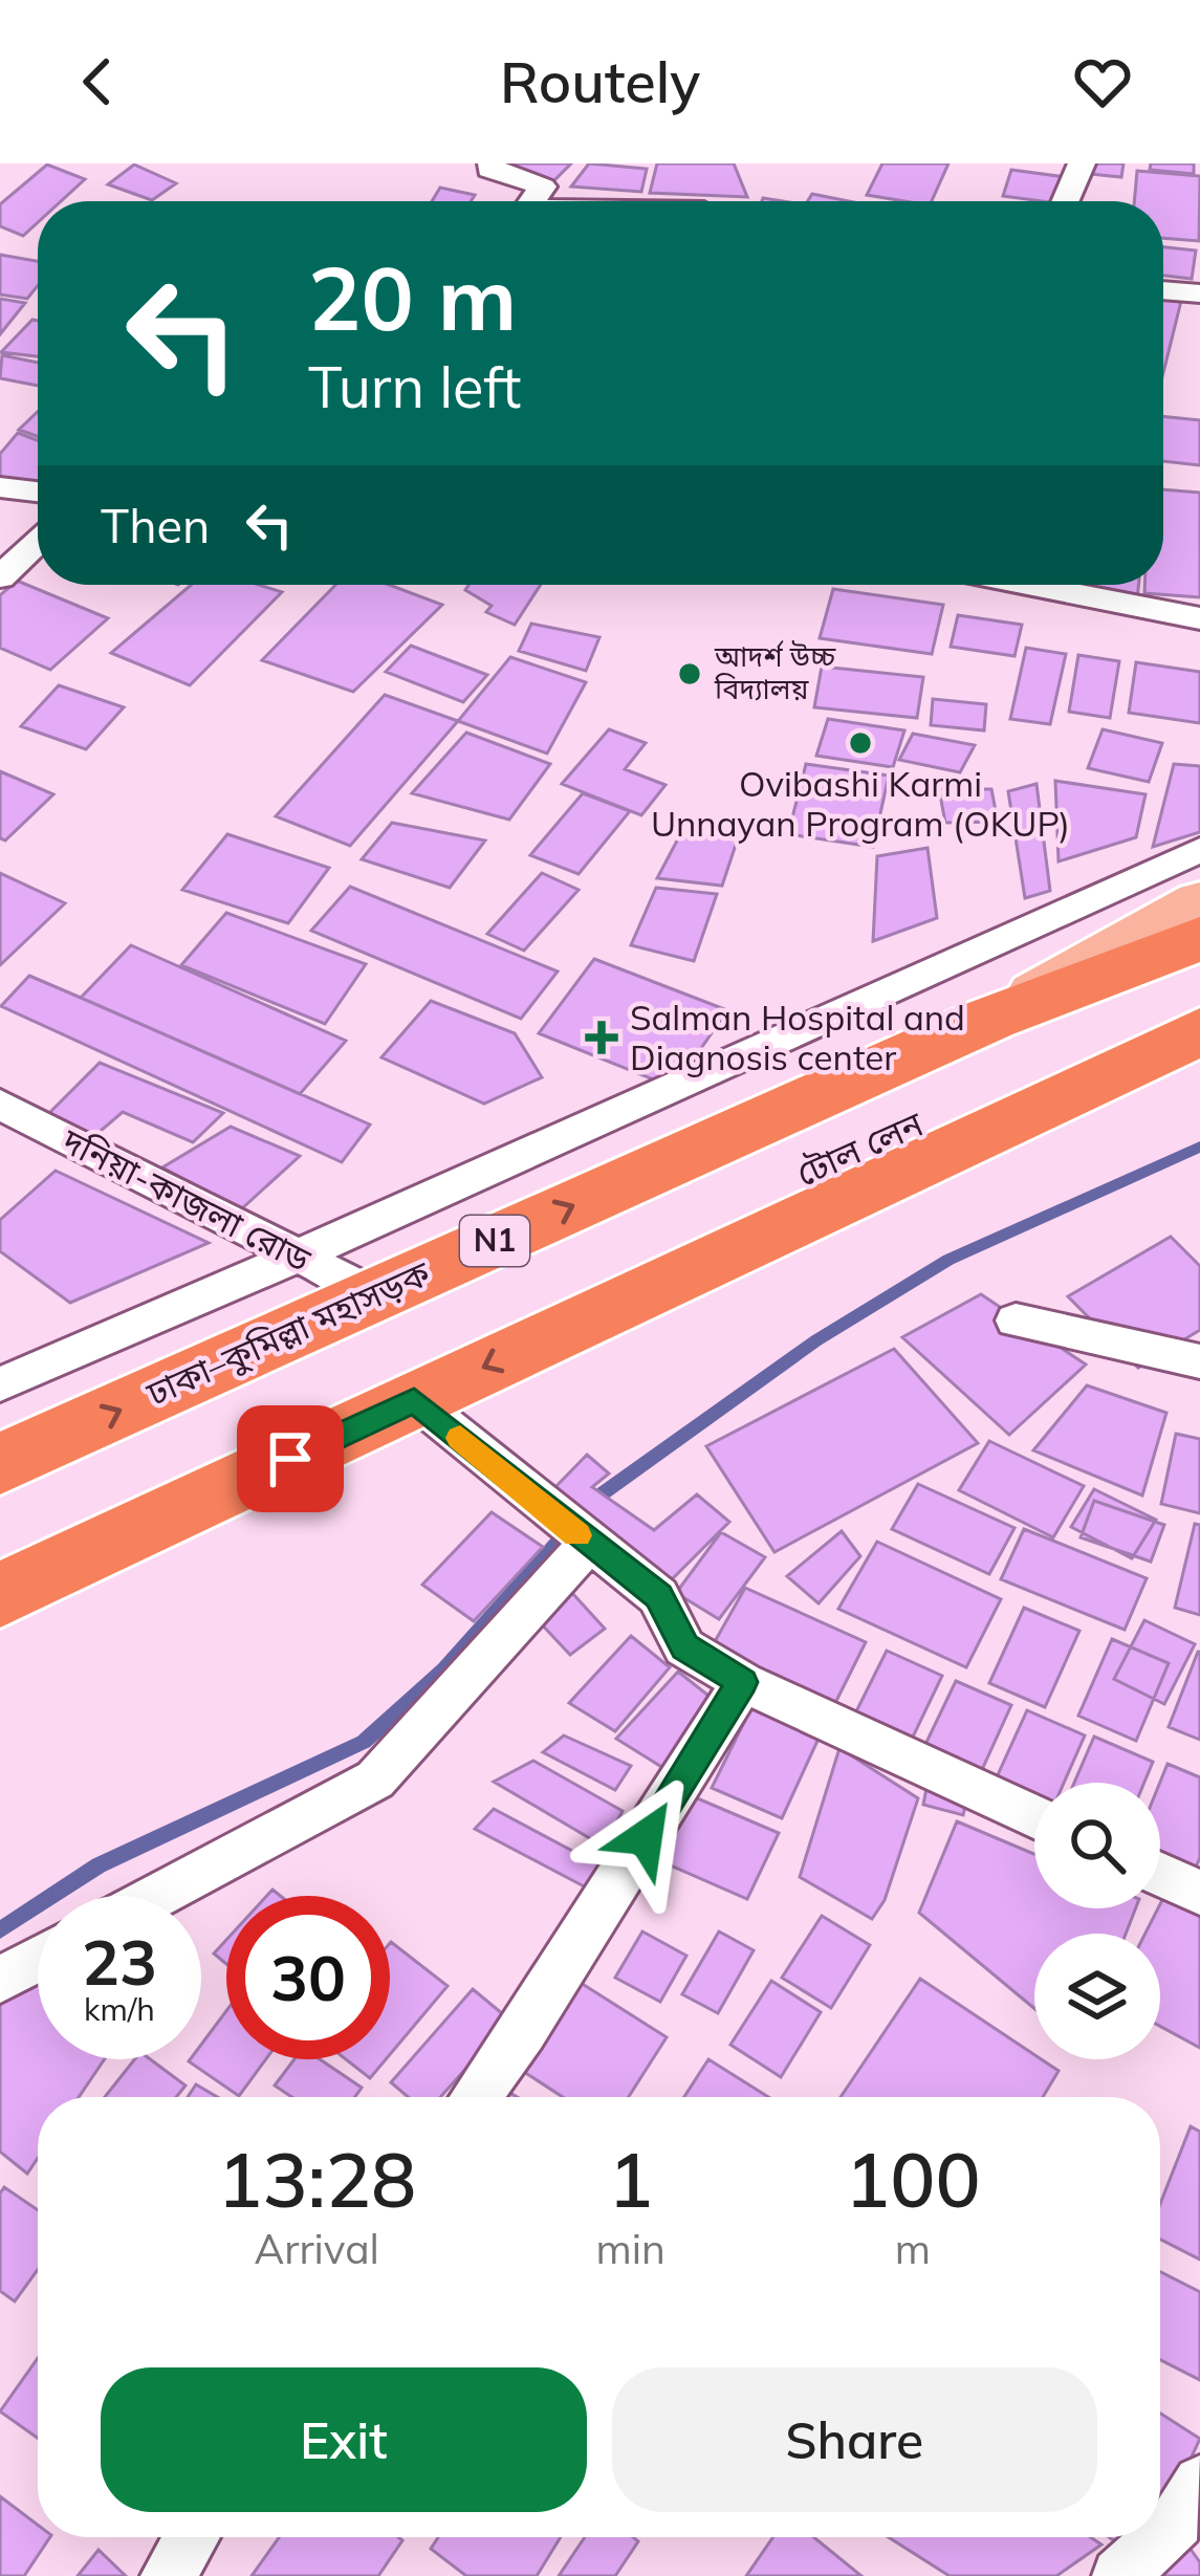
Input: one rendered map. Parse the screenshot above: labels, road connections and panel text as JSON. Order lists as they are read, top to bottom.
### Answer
{
  "streets": {
    "highway": ["টোল লেন", "N1", "ঢাকা–কুমিল্লা মহাসড়ক"],
    "street": ["দনিয়া-কাজলা রোড"]
  },
  "crossings": [
    ["টোল লেন", "ঢাকা–কুমিল্লা মহাসড়ক"],
    ["দনিয়া-কাজলা রোড", "ঢাকা–কুমিল্লা মহাসড়ক"]
  ],
  "one_way": ["ঢাকা–কুমিল্লা মহাসড়ক"],
  "places": {
    "other": ["আদর্শ উচ্চ বিদ্যালয়", "Ovibashi Karmi Unnayan Program (OKUP)"],
    "health": ["Salman Hospital and Diagnosis center"]
  },
  "page": {
    "header": "Routely",
    "turn": ["20 m", "Turn left"],
    "then": "Then",
    "speed": "23 km/h",
    "limit": "30",
    "eta": [
      "13:28",
      "Arrival",
      "1",
      "min",
      "100",
      "m"
    ],
    "buttons": ["Exit", "Share"]
  }
}
